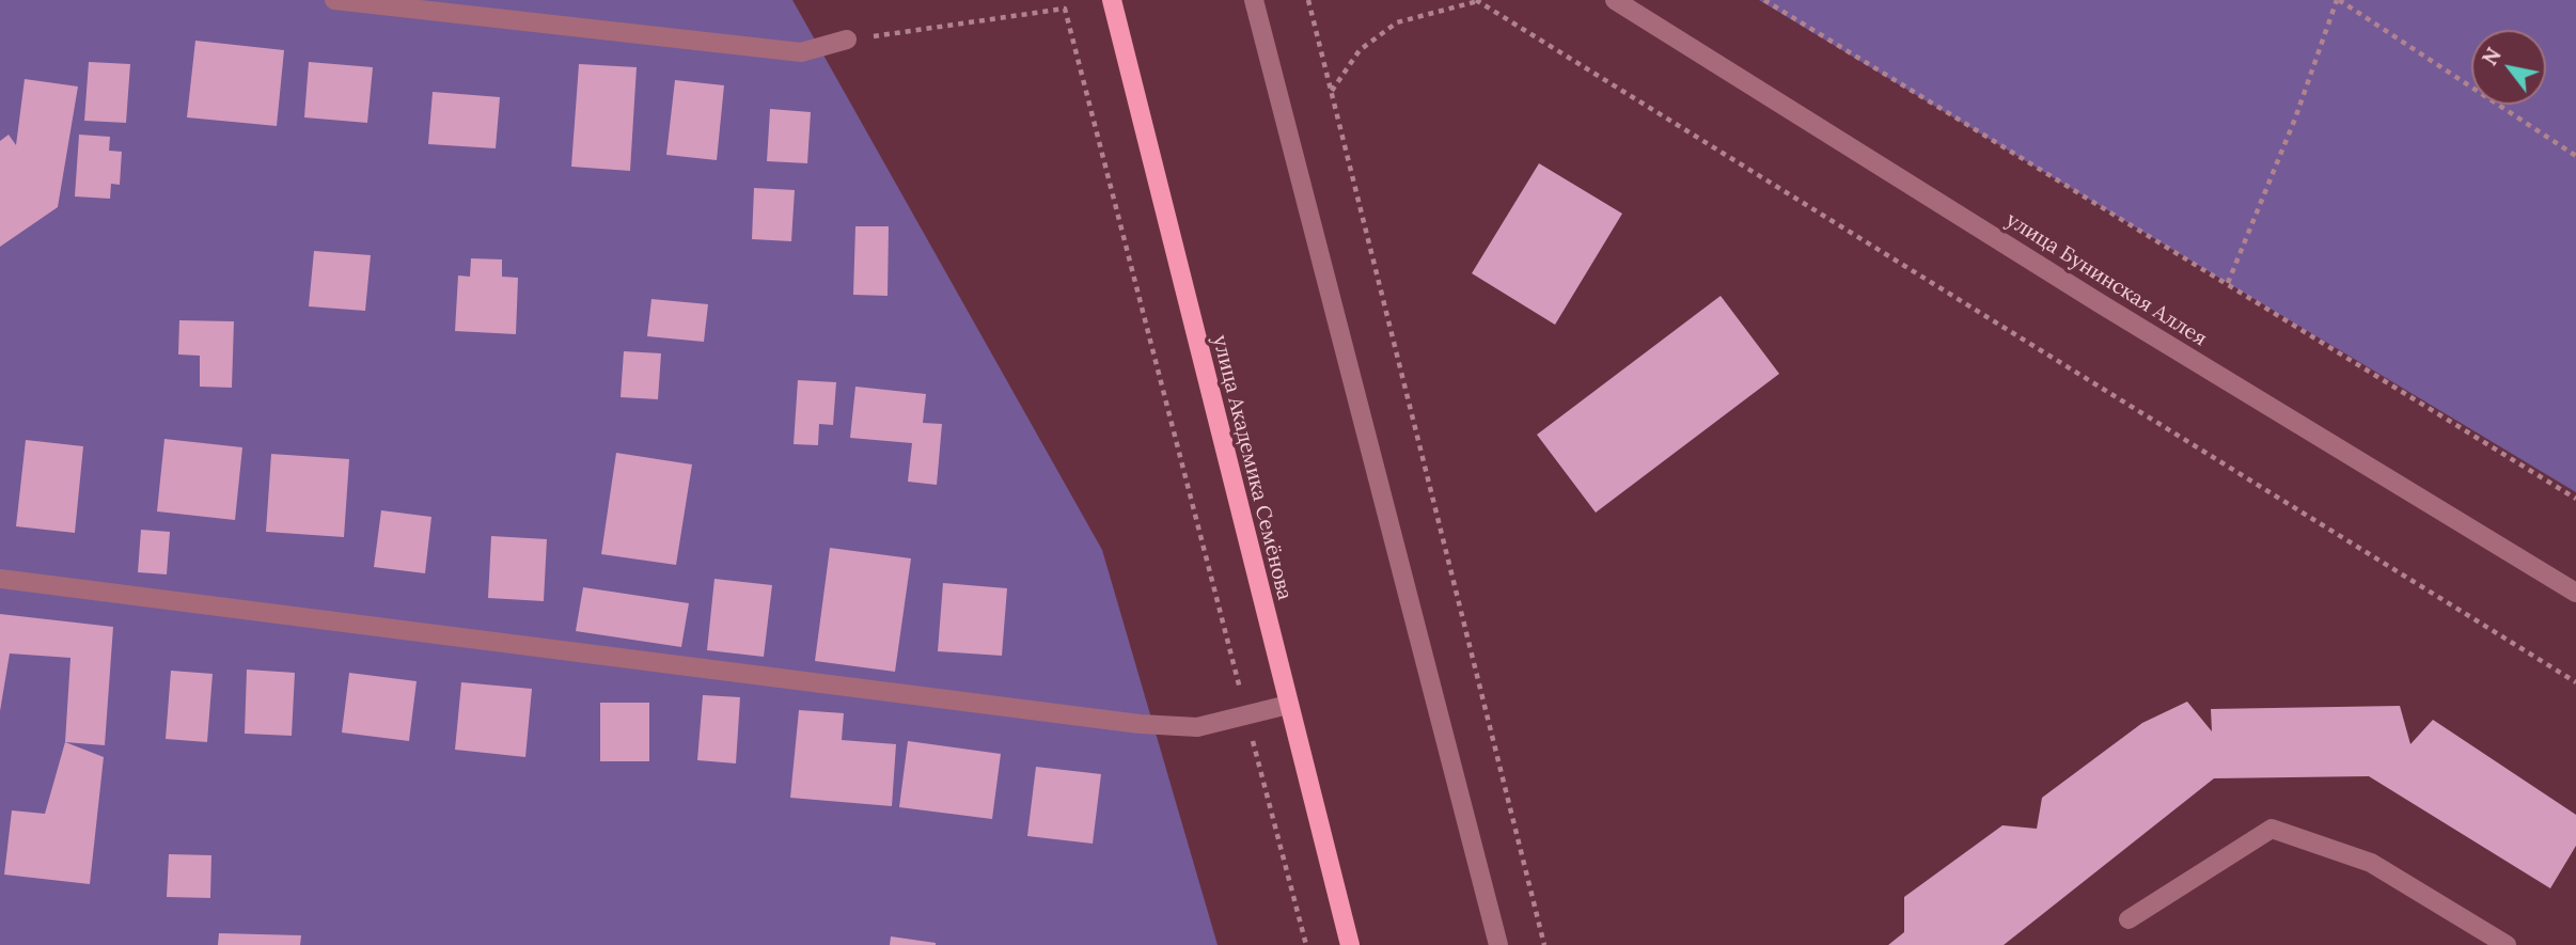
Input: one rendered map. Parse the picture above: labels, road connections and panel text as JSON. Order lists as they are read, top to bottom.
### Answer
{
  "streets": {
    "main road": ["улица Академика Семёнова"],
    "street": ["улица Бунинская Аллея"]
  },
  "north": "top left"
}
